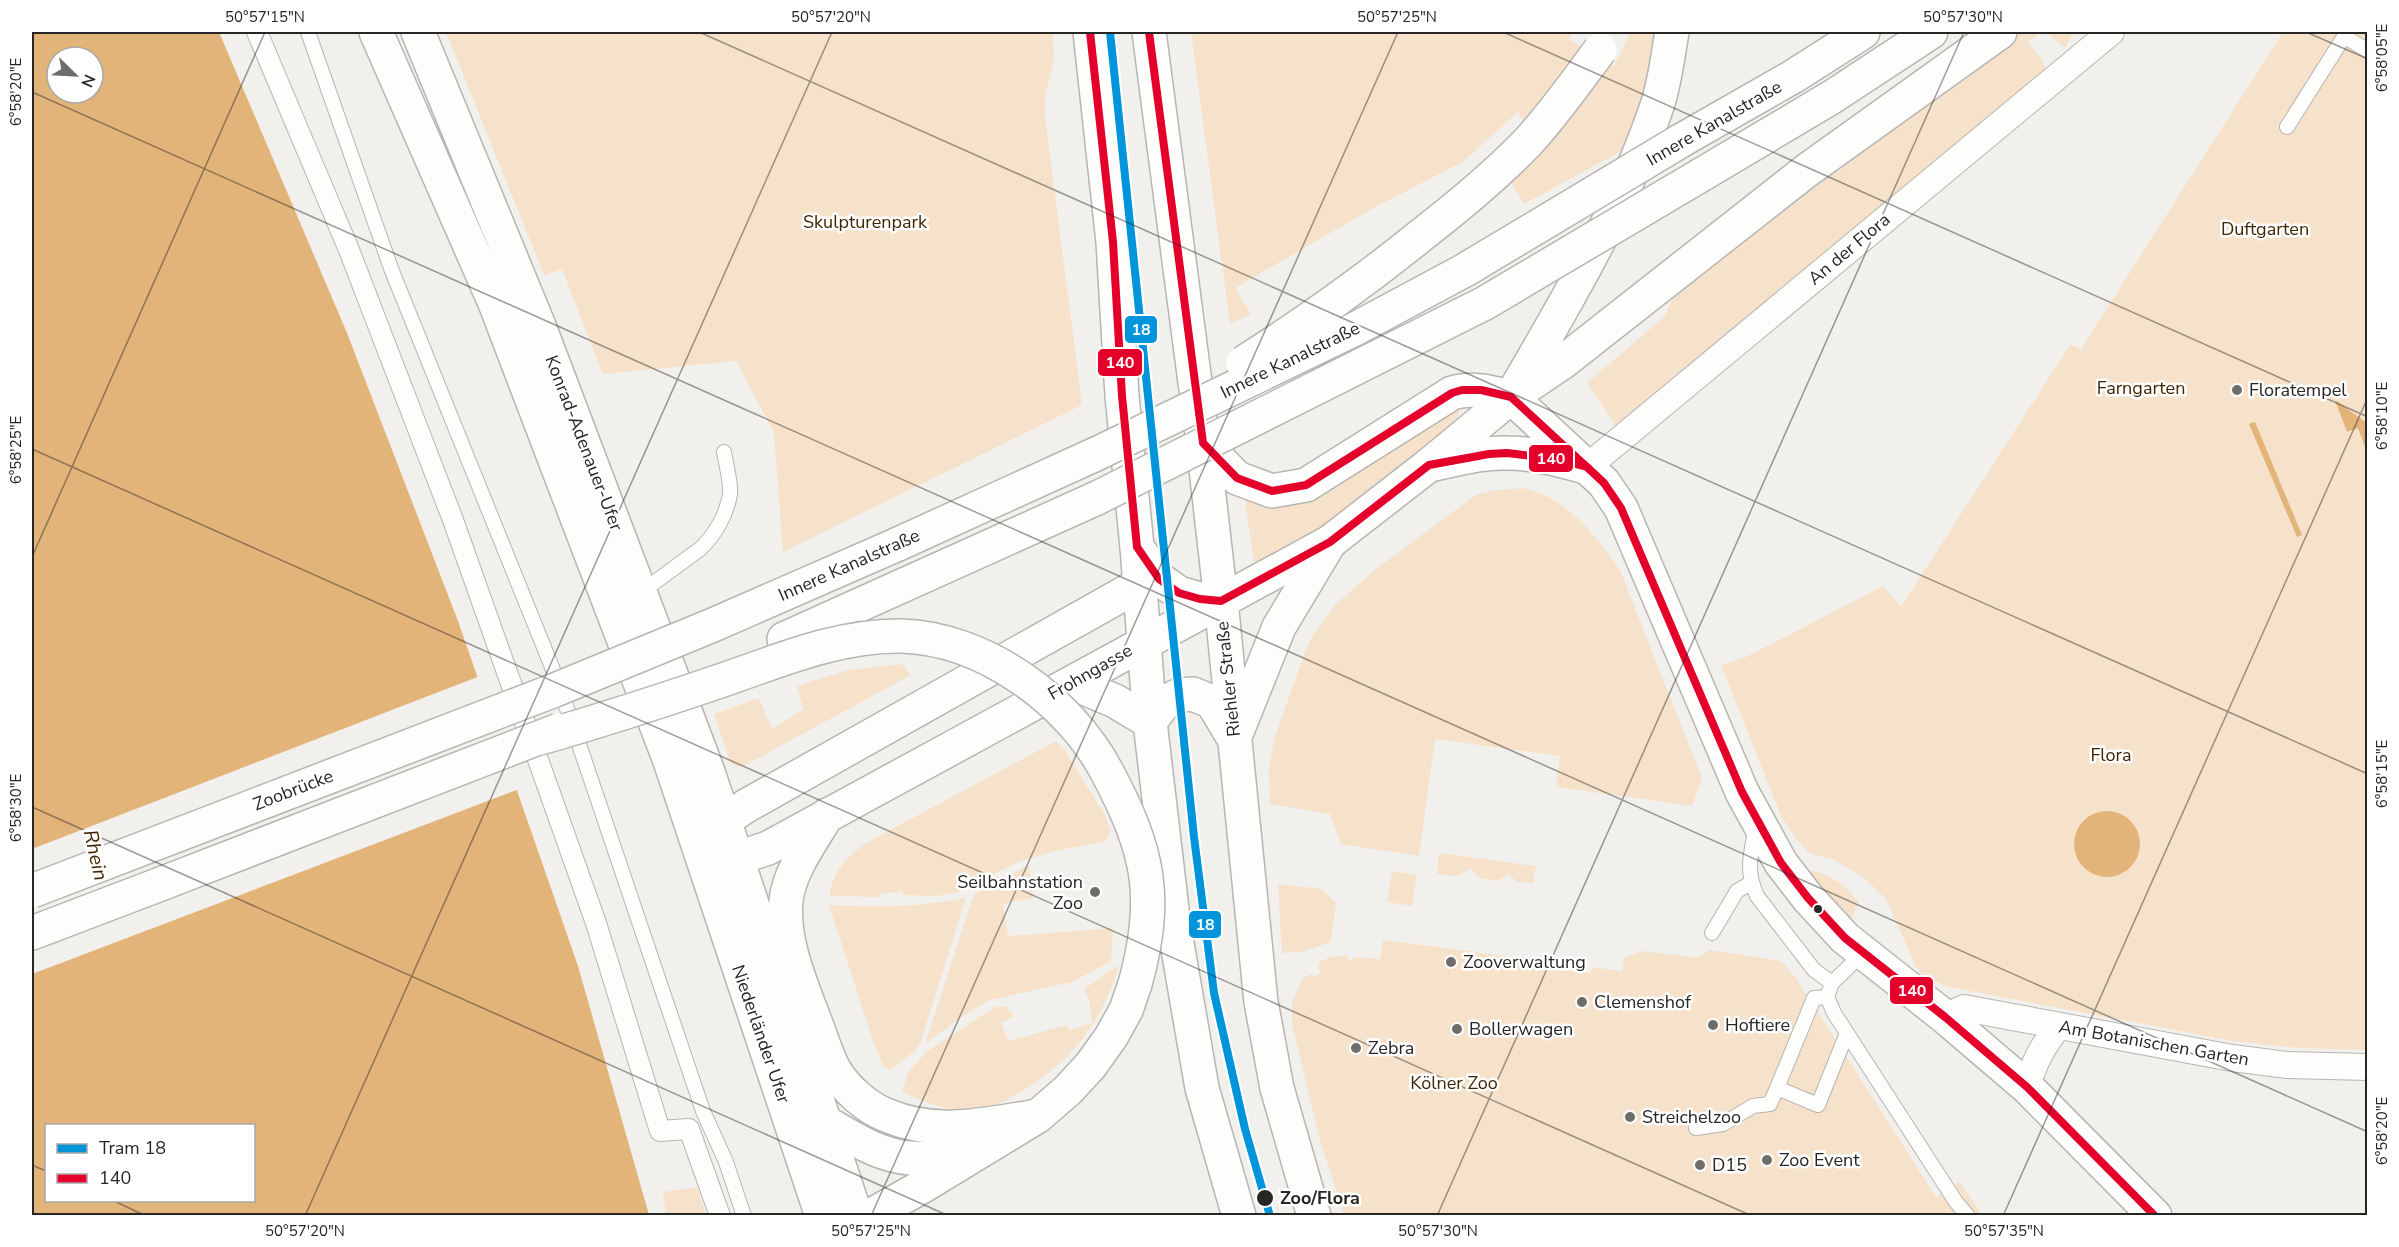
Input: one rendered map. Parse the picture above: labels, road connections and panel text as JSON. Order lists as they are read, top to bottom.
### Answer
{
  "streets": {
    "main road": [
      "Innere Kanalstraße",
      "Konrad-Adenauer-Ufer",
      "Frohngasse",
      "Riehler Straße",
      "Zoobrücke",
      "Niederländer Ufer"
    ],
    "street": ["An der Flora", "Am Botanischen Garten"]
  },
  "crossings": [
    ["Innere Kanalstraße", "Zoobrücke"],
    ["Konrad-Adenauer-Ufer", "Frohngasse"],
    ["Konrad-Adenauer-Ufer", "Niederländer Ufer"],
    ["Frohngasse", "Riehler Straße"],
    ["Frohngasse", "Niederländer Ufer"]
  ],
  "water": ["Rhein"],
  "parks": [
    "Skulpturenpark",
    "Duftgarten",
    "Farngarten",
    "Flora",
    "Kölner Zoo"
  ],
  "places": [
    "Floratempel",
    "Seilbahnstation Zoo",
    "Zooverwaltung",
    "Clemenshof",
    "Hoftiere",
    "Bollerwagen",
    "Zebra",
    "Streichelzoo",
    "Zoo Event",
    "D15",
    "Zoo/Flora"
  ],
  "lines": ["tram line 18", "transit line 140"],
  "legend": ["Tram 18", "140"],
  "north": "bottom right",
  "coordinates": [
    "50°57'15\"N",
    "50°57'20\"N",
    "50°57'25\"N",
    "50°57'30\"N",
    "6°58'05\"E",
    "6°58'20\"E",
    "6°58'10\"E",
    "6°58'25\"E",
    "6°58'15\"E",
    "6°58'30\"E",
    "50°57'35\"N"
  ]
}
